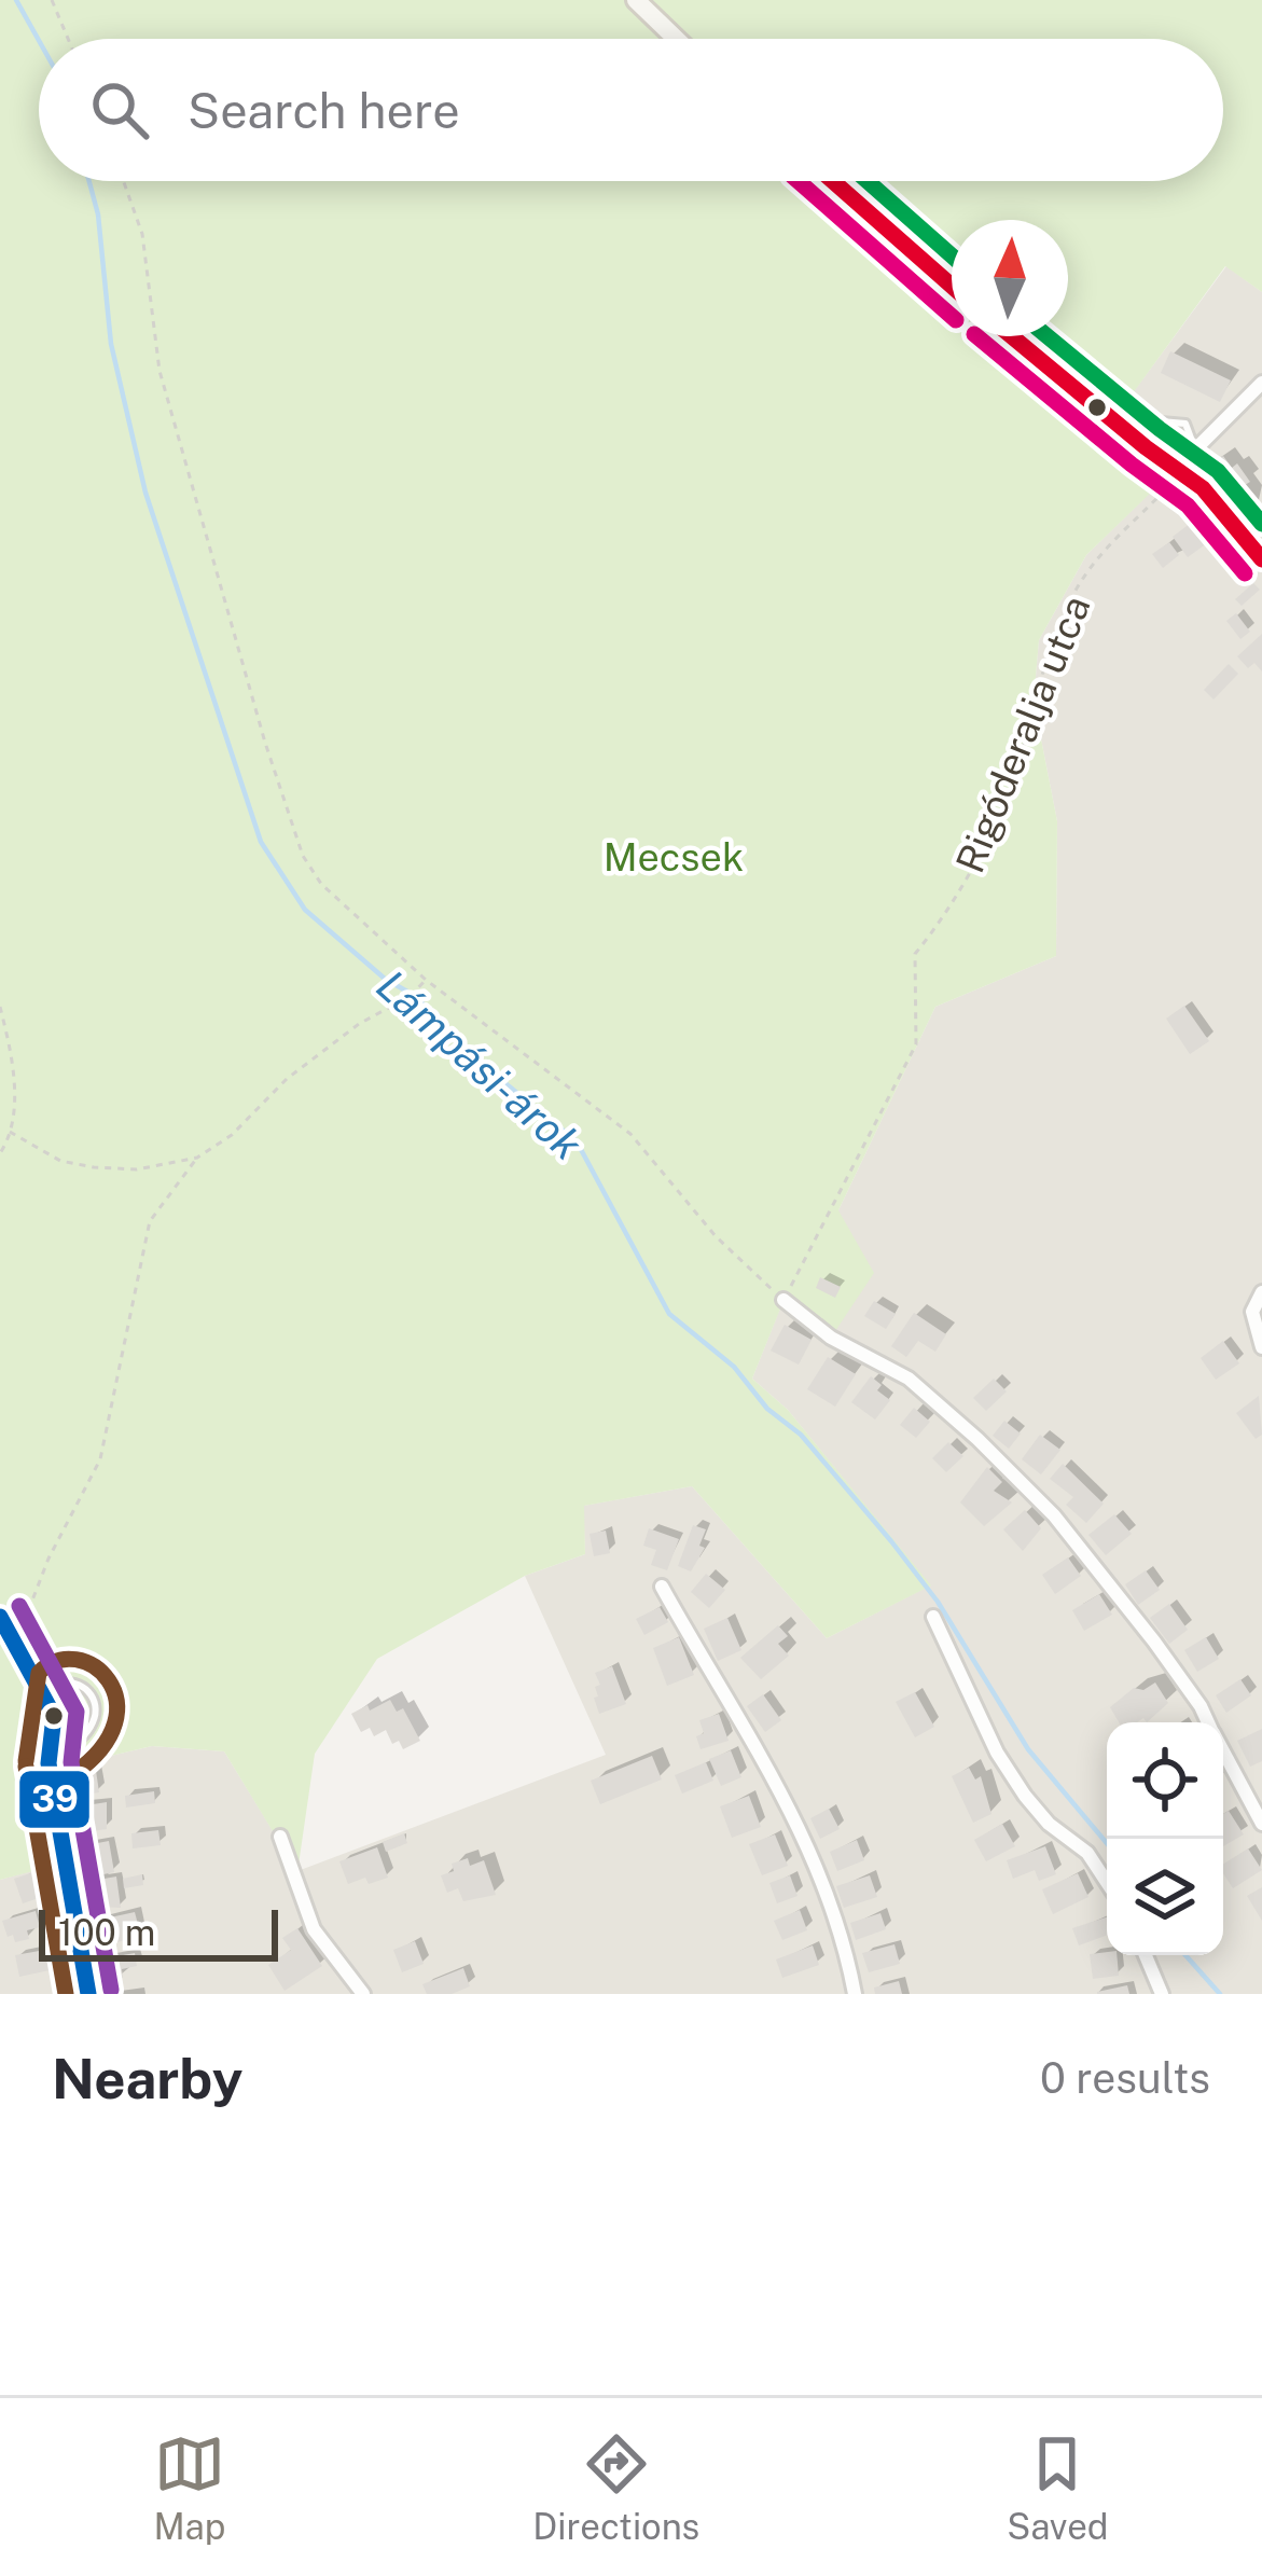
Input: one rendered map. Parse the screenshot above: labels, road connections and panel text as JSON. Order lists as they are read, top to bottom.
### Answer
{
  "streets": {
    "path": ["Rigóderalja utca"]
  },
  "water": ["Lámpási-árok"],
  "parks": ["Mecsek"],
  "lines": ["transit line 39"],
  "scale_bar": "100 m",
  "north": "top",
  "page": {
    "search": "Search here",
    "scale": "100 m",
    "heading": ["Nearby", "0 results"],
    "nav": ["Map", "Directions", "Saved"]
  }
}
